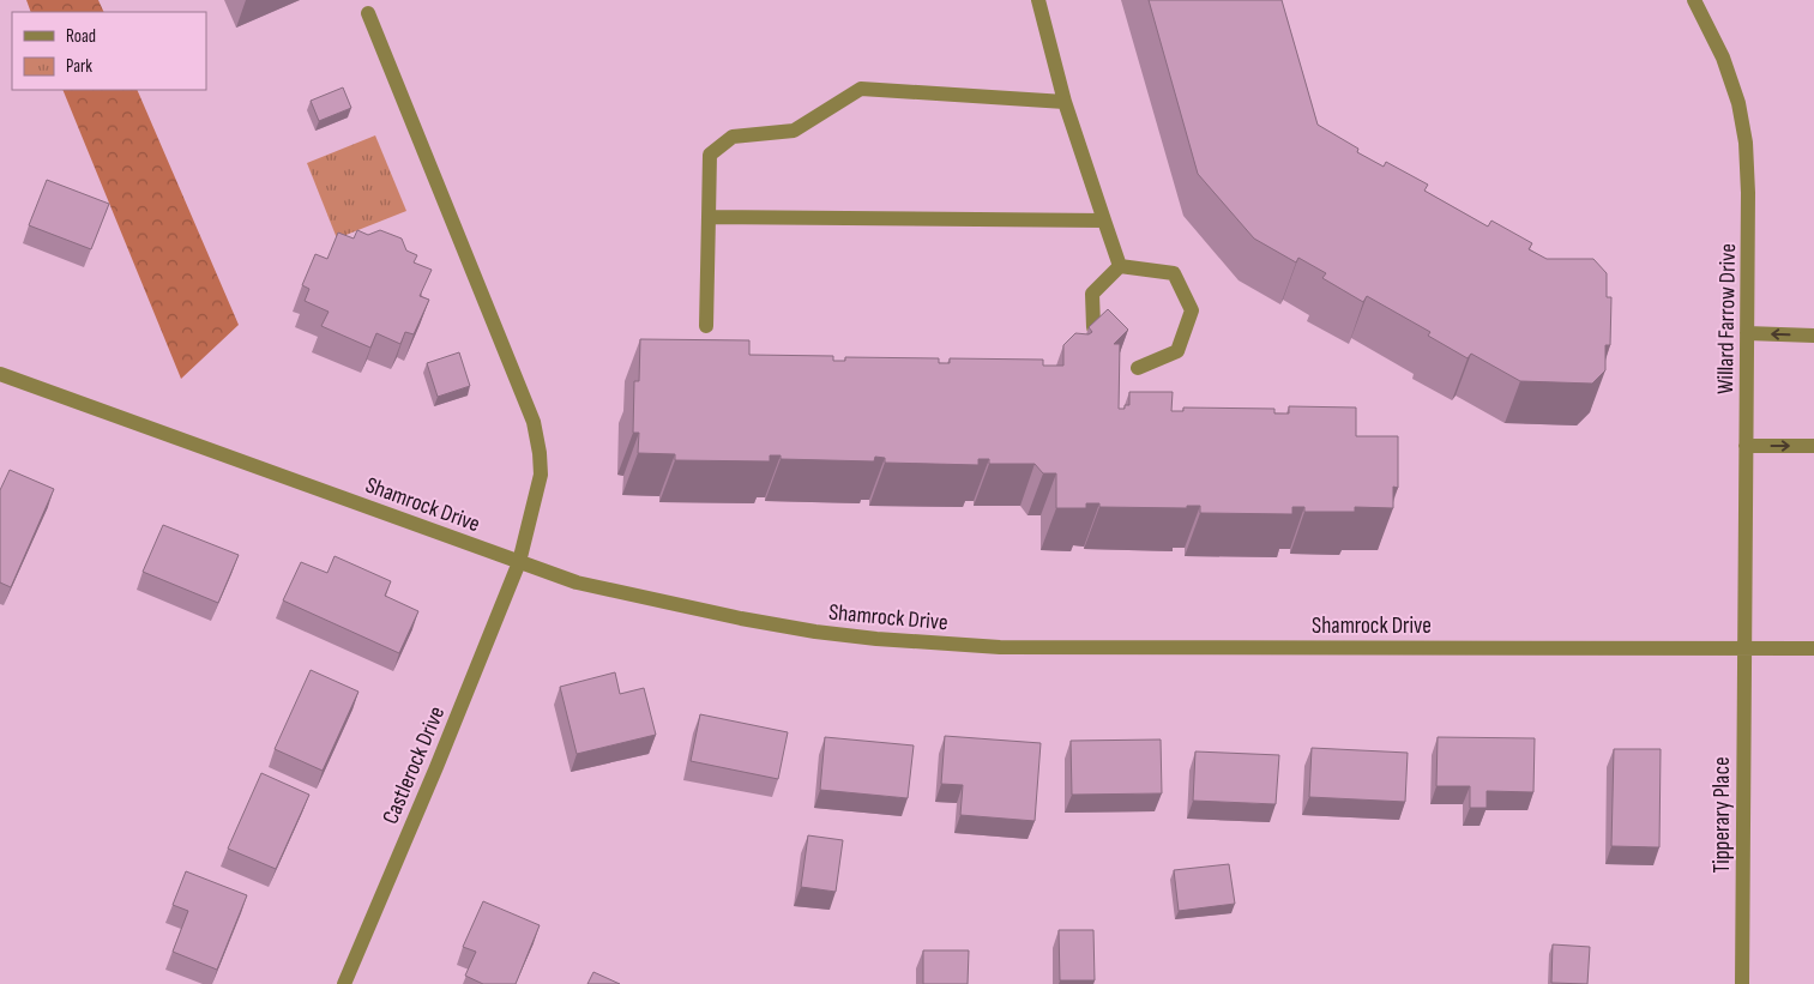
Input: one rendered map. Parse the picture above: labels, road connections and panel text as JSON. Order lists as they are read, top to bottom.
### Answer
{
  "streets": {
    "street": [
      "Willard Farrow Drive",
      "Shamrock Drive",
      "Castlerock Drive",
      "Tipperary Place"
    ]
  },
  "crossings": [
    ["Willard Farrow Drive", "Shamrock Drive"],
    ["Willard Farrow Drive", "Tipperary Place"],
    ["Shamrock Drive", "Castlerock Drive"],
    ["Shamrock Drive", "Tipperary Place"]
  ],
  "legend": ["Road", "Park"]
}
